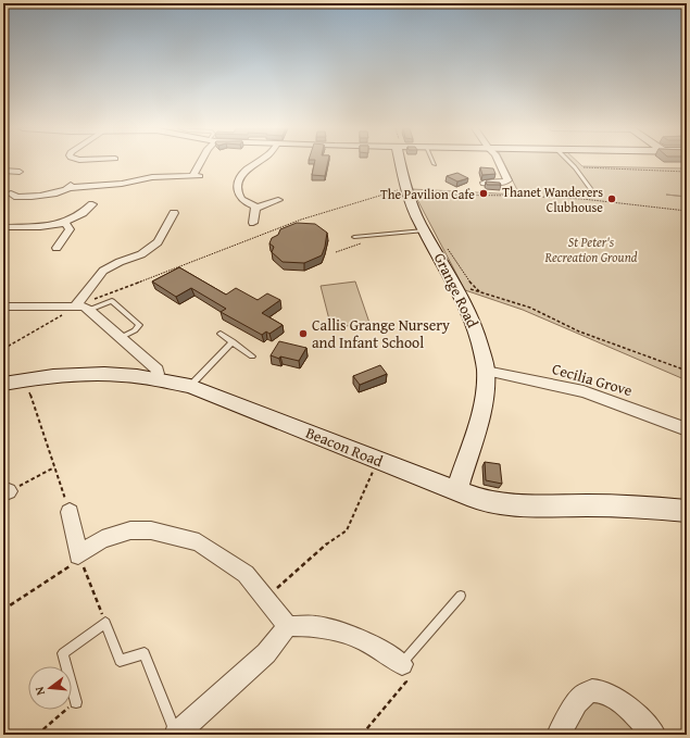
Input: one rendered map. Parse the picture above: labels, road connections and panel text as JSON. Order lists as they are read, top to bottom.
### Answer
{
  "streets": {
    "street": ["Grange Road", "Cecilia Grove", "Beacon Road"]
  },
  "crossings": [
    ["Grange Road", "Cecilia Grove"],
    ["Grange Road", "Beacon Road"]
  ],
  "parks": ["St Peter's Recreation Ground"],
  "places": ["The Pavilion Cafe", "Thanet Wanderers Clubhouse", "Callis Grange Nursery and Infant School"],
  "north": "left"
}
